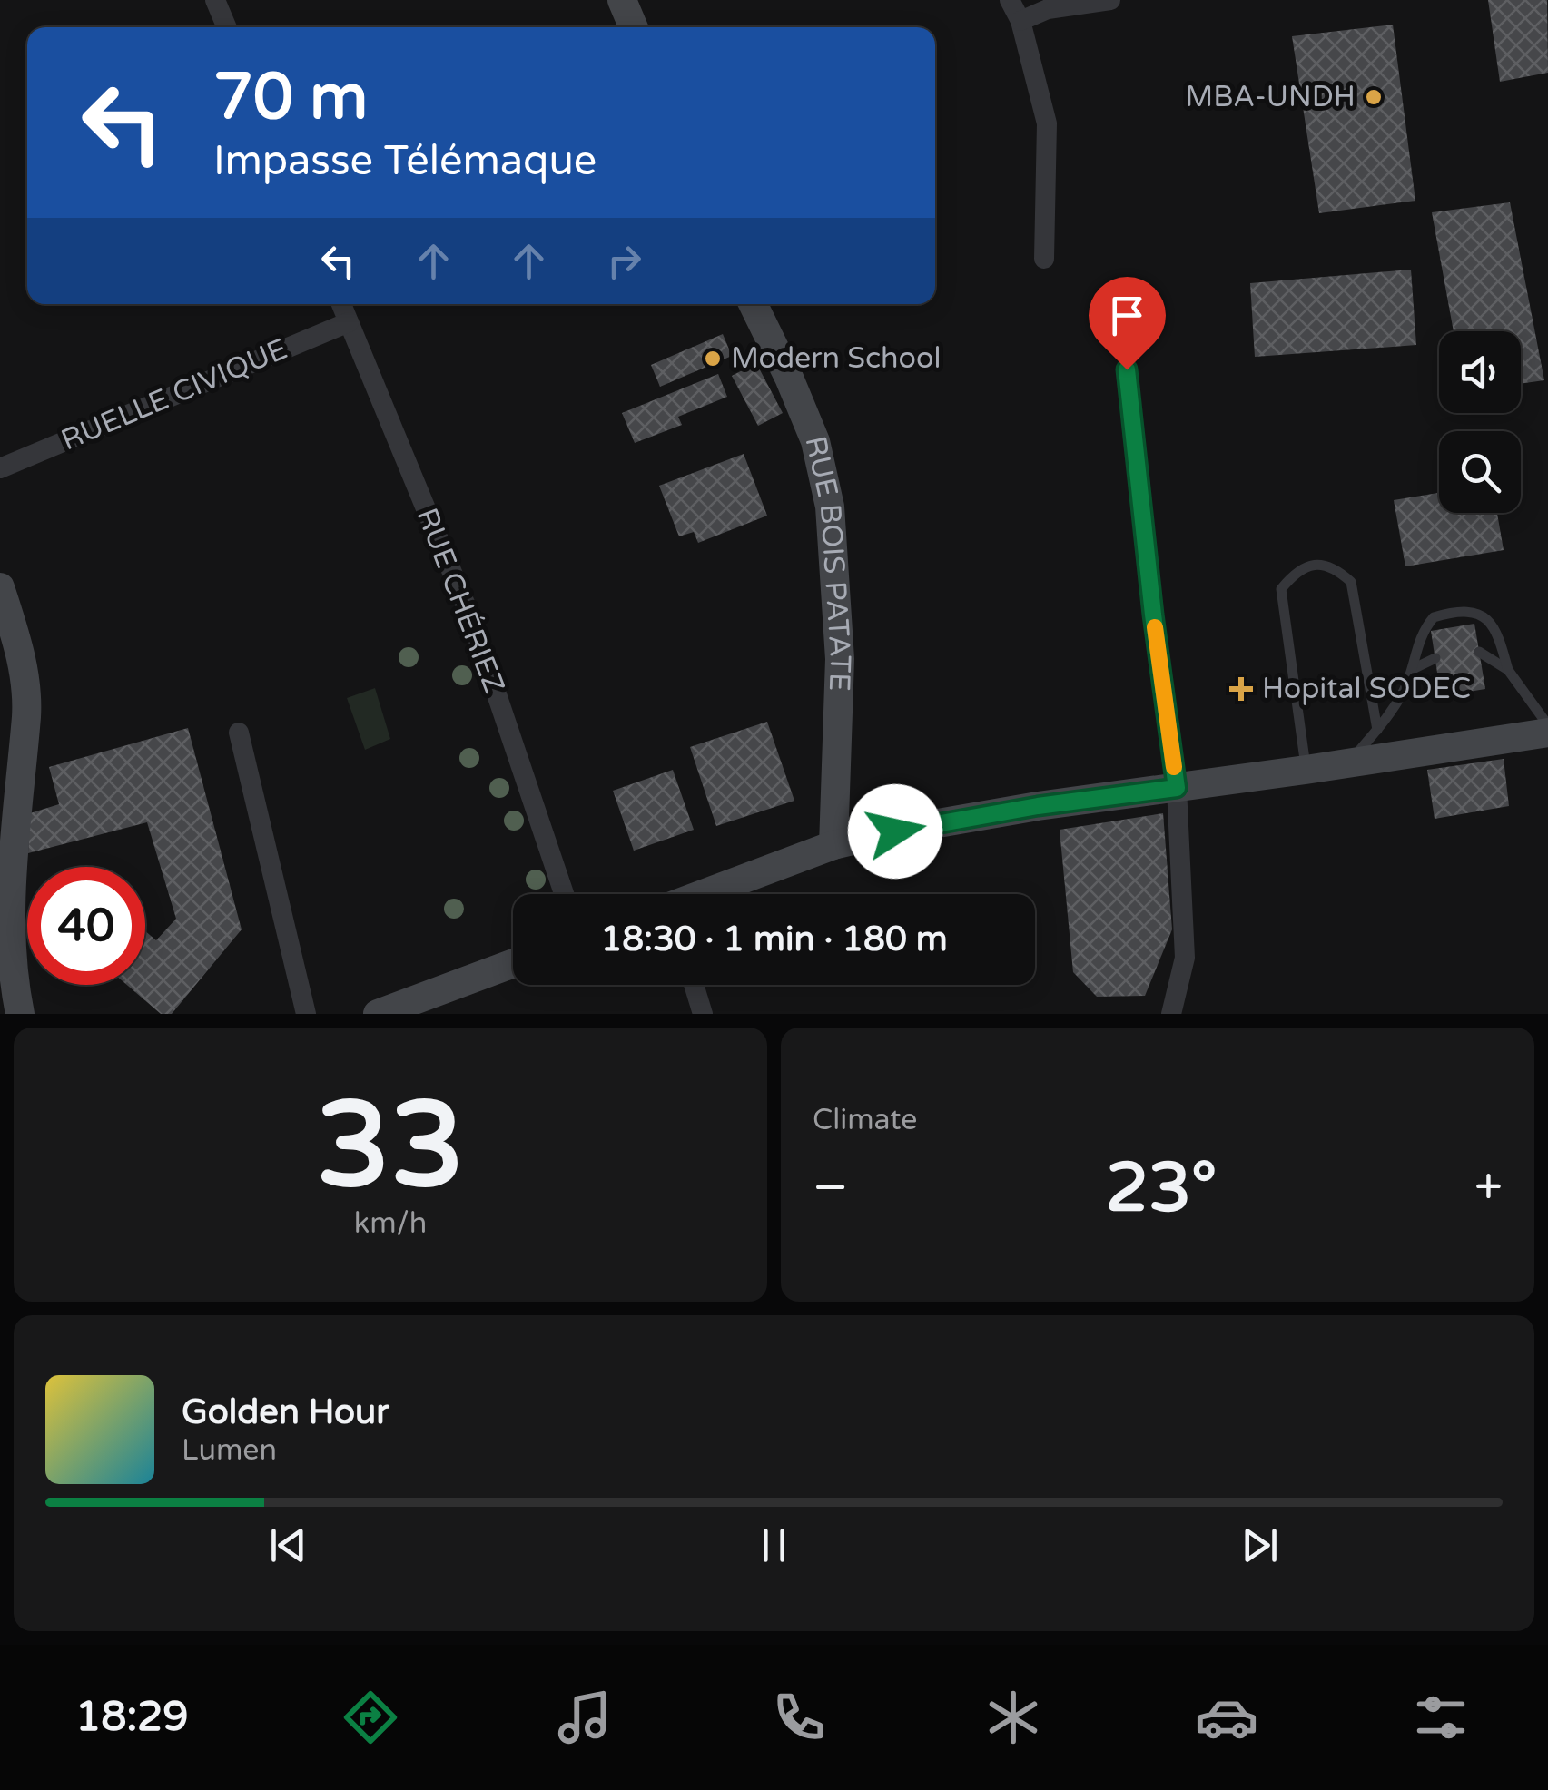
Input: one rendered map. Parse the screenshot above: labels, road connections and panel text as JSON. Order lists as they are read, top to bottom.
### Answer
{
  "streets": {
    "street": ["RUELLE CIVIQUE", "RUE BOIS PATATE", "RUE CHÉRIEZ"]
  },
  "crossings": [
    ["RUELLE CIVIQUE", "RUE CHÉRIEZ"]
  ],
  "places": {
    "other": ["MBA-UNDH", "Modern School"],
    "health": ["Hopital SODEC"]
  },
  "page": {
    "turn": ["70 m", "Impasse Télémaque"],
    "limit": "40",
    "trip": "18:30 · 1 min · 180 m",
    "tile": [
      ["33", "km/h"],
      "Climate"
    ],
    "heat": ["−", "23°", "+"],
    "song": ["Golden Hour", "Lumen"],
    "tabs": "18:29"
  }
}
